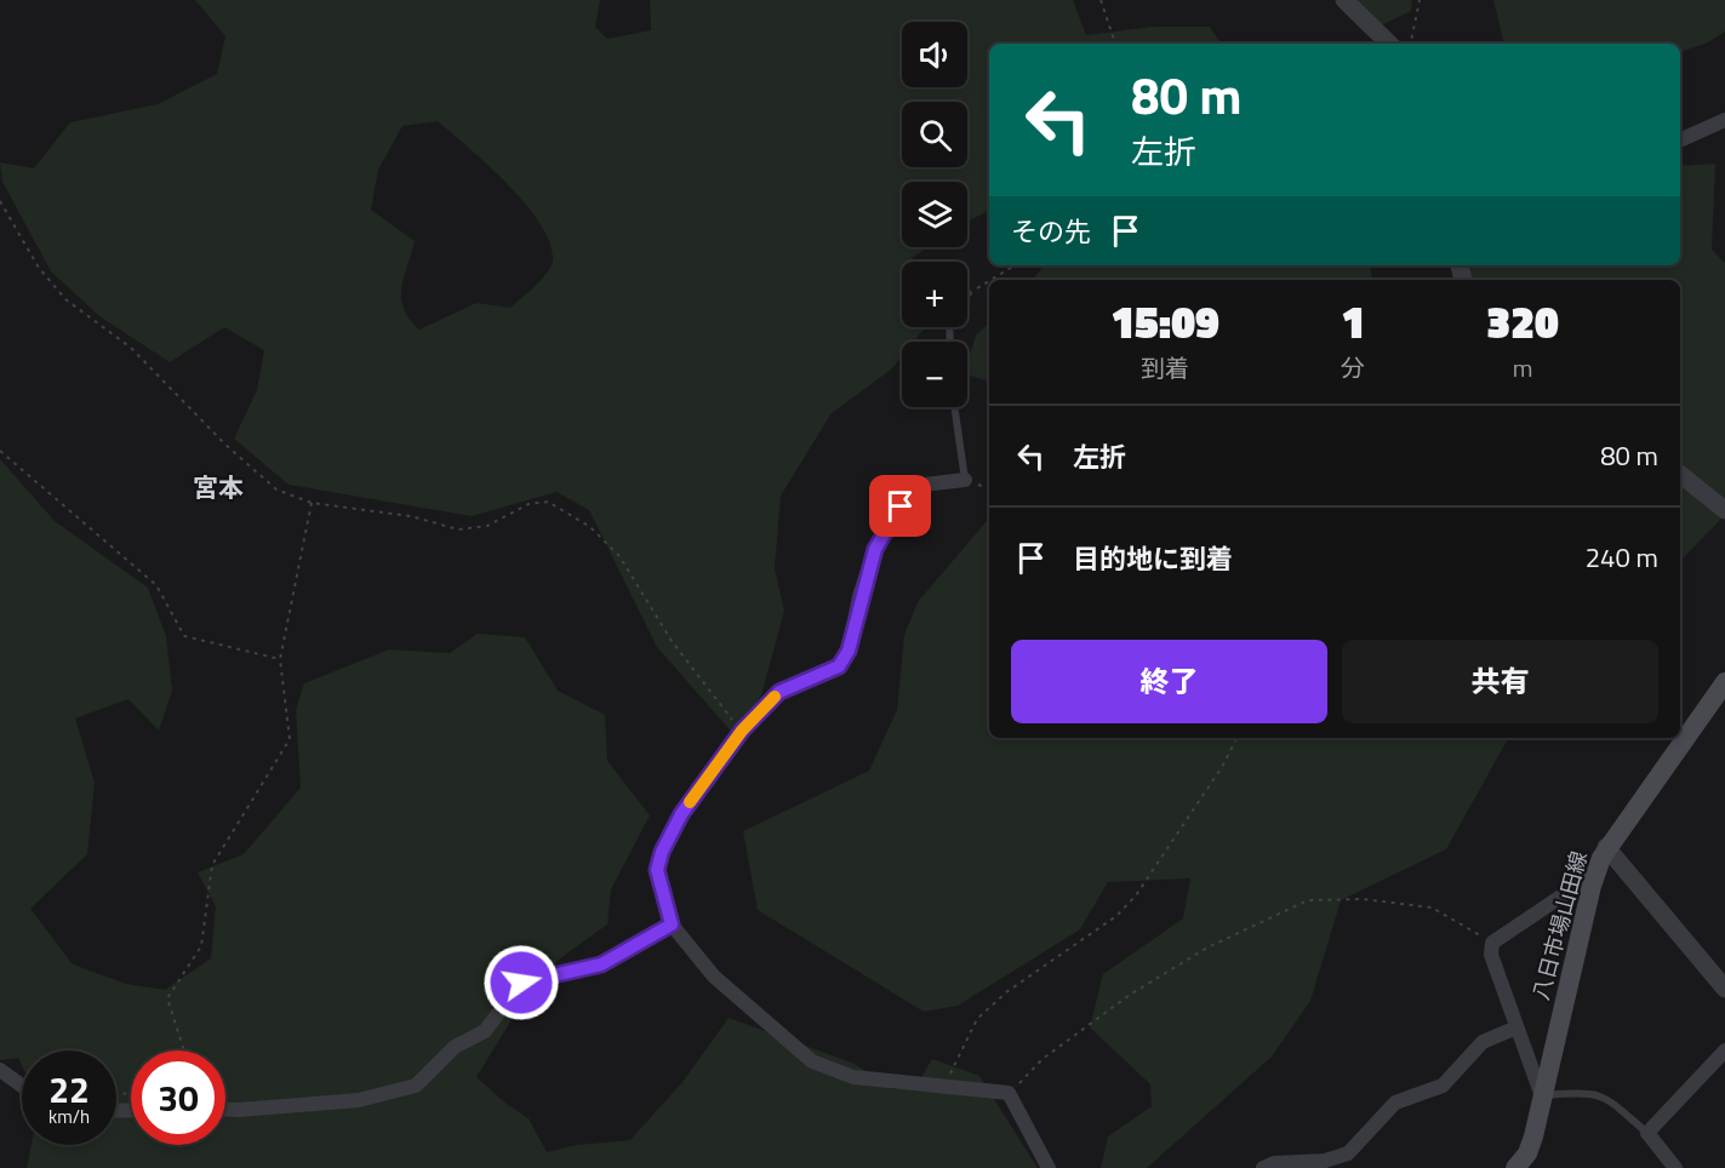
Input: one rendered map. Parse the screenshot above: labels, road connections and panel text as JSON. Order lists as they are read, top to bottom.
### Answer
{
  "streets": {
    "main road": ["八日市場山田線"]
  },
  "districts": ["宮本"],
  "page": {
    "map_buttons": ["+", "−"],
    "turn": ["80 m", "左折"],
    "then": "その先",
    "eta": [
      "15:09",
      "到着",
      "1",
      "分",
      "320",
      "m"
    ],
    "list": [
      {
        "name": "左折",
        "value": "80 m"
      },
      {
        "name": "目的地に到着",
        "value": "240 m"
      }
    ],
    "buttons": ["終了", "共有"],
    "speed": "22 km/h",
    "limit": "30"
  }
}
